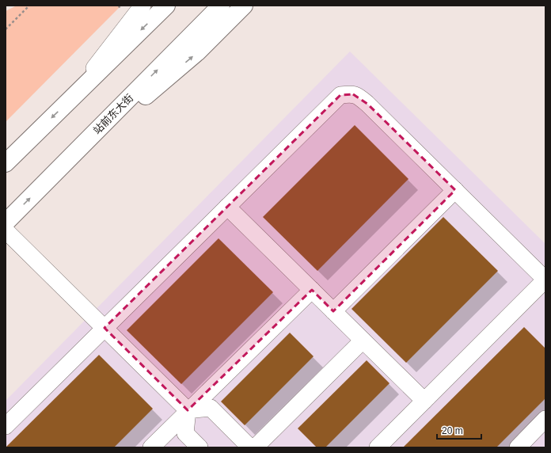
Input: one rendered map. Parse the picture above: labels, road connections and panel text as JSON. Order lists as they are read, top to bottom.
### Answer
{
  "streets": {
    "main road": ["站前东大街"]
  },
  "scale_bar": "20 m"
}
